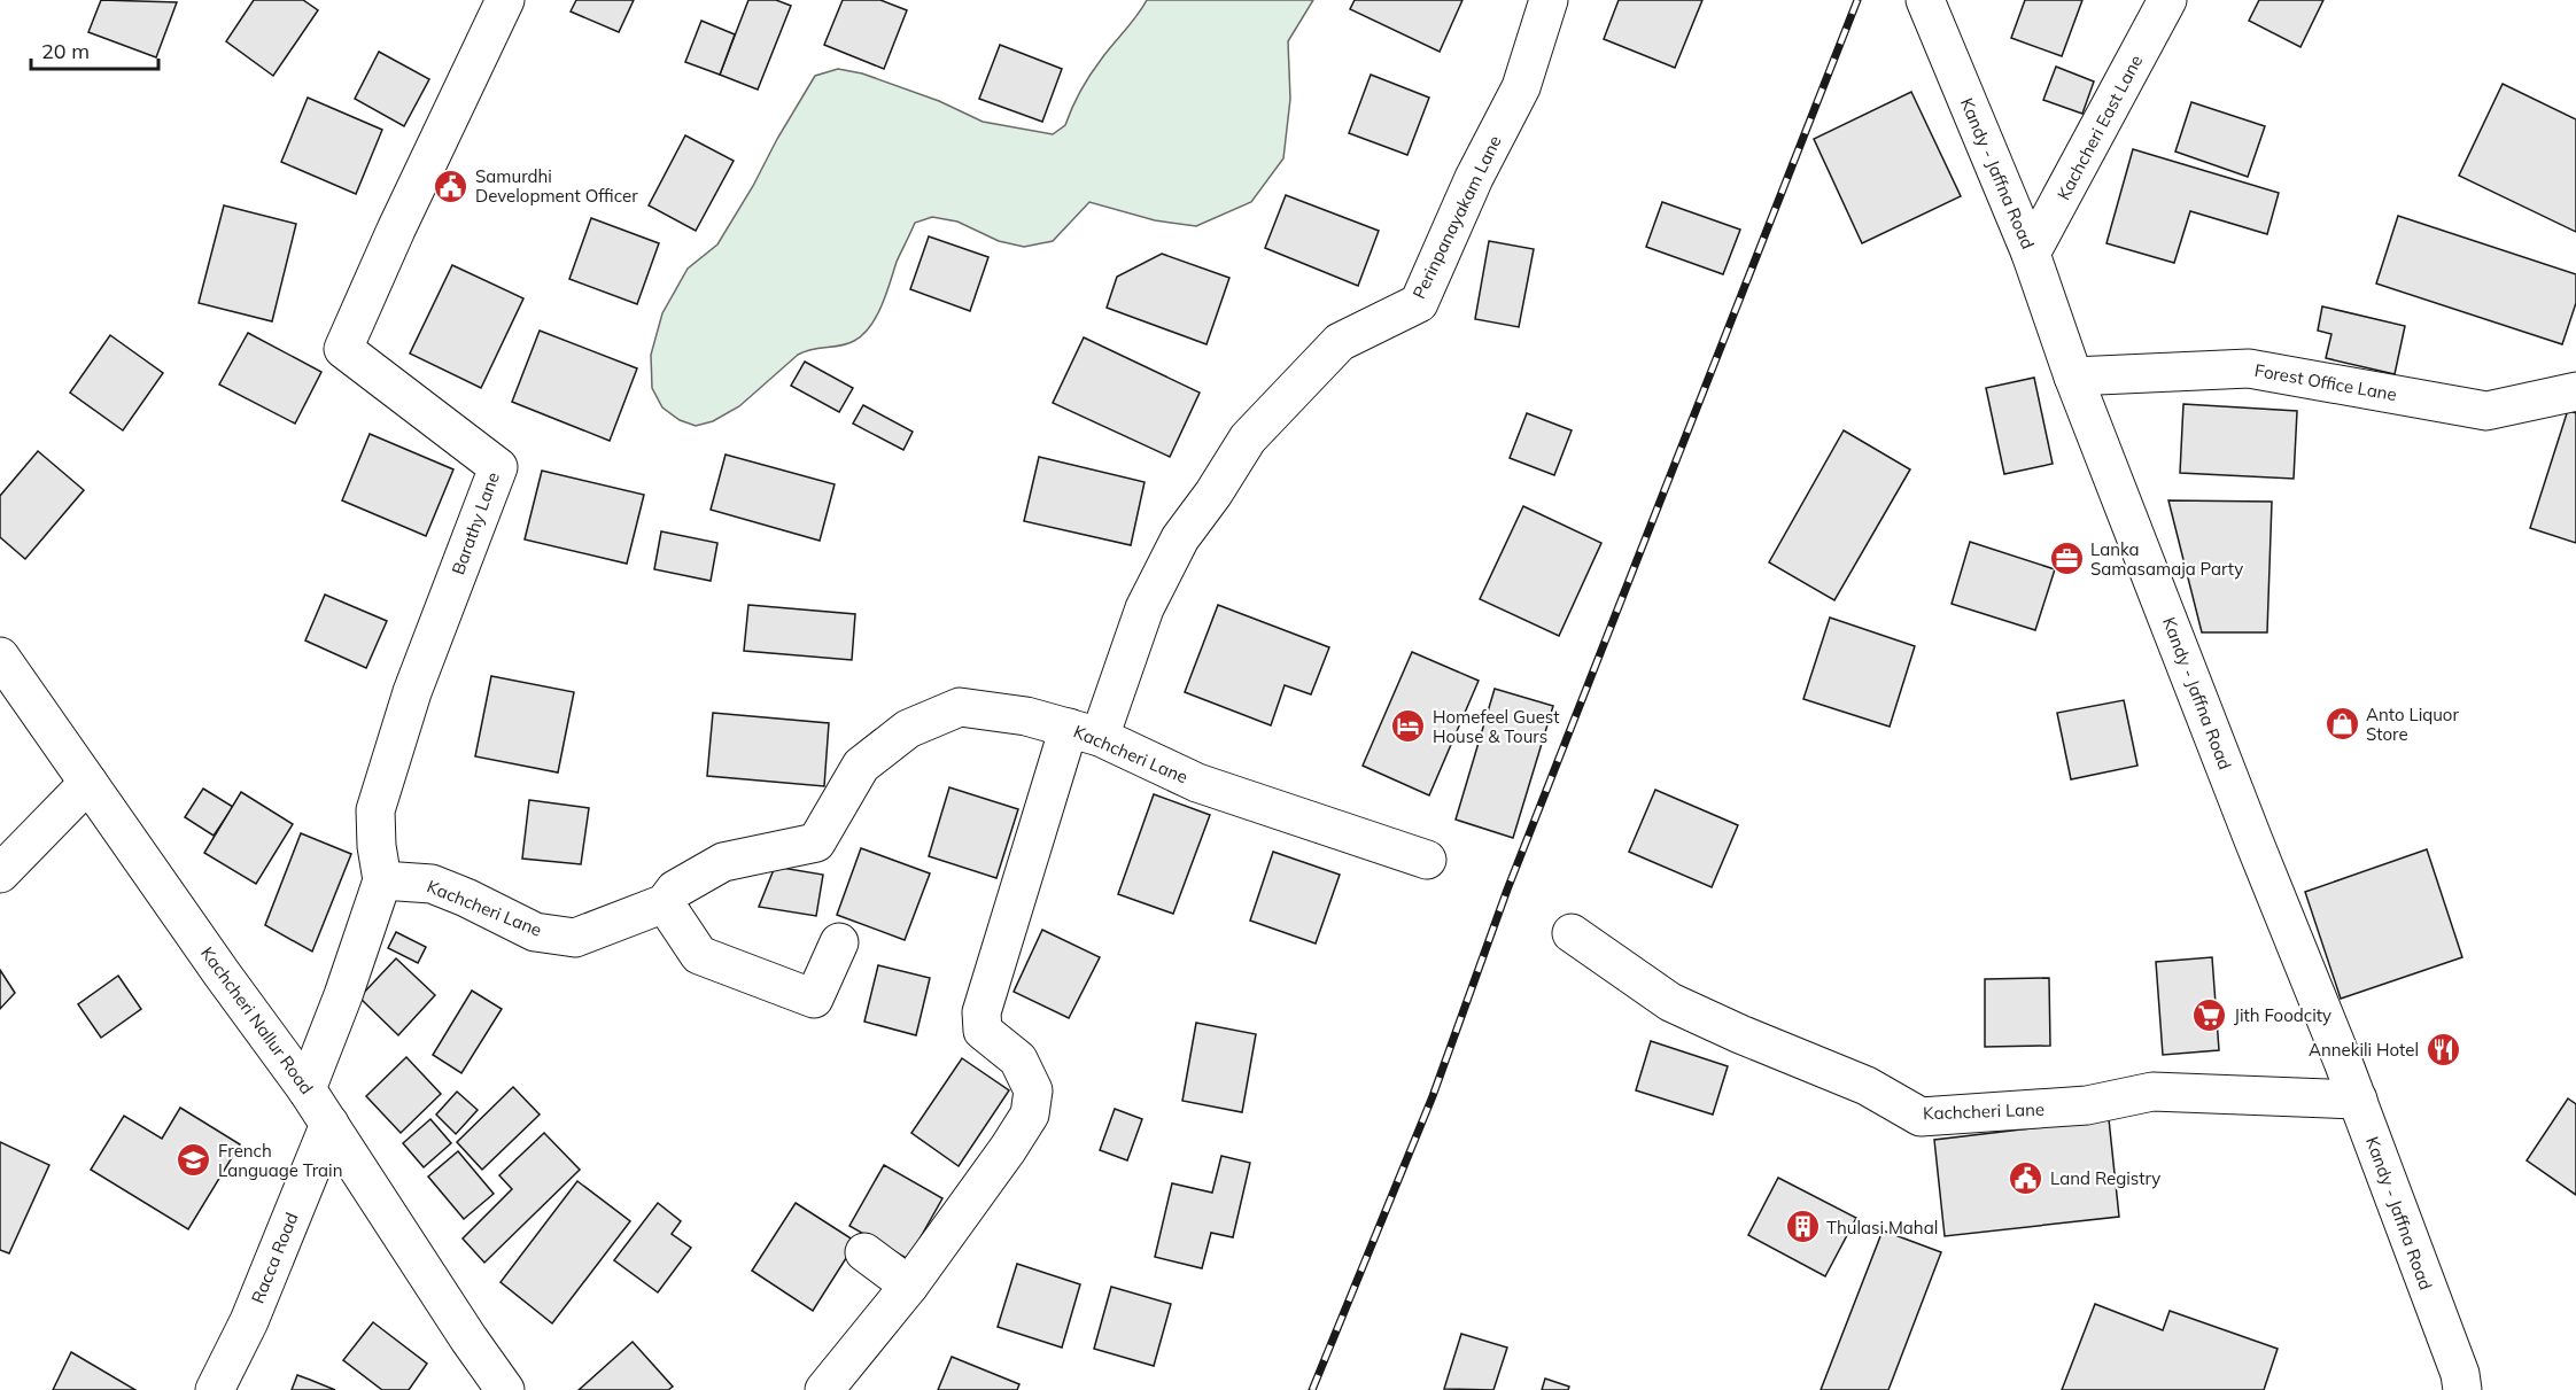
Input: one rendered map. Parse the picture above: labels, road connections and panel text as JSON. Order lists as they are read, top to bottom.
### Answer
{
  "streets": {
    "main road": [
      "Kachcheri East Lane",
      "Kandy - Jaffna Road",
      "Perinpanayakam Lane",
      "Forest Office Lane",
      "Barathy Lane",
      "Kachcheri Lane",
      "Kachcheri Nallur Road",
      "Racca Road"
    ]
  },
  "crossings": [
    ["Kachcheri East Lane", "Kandy - Jaffna Road"],
    ["Kandy - Jaffna Road", "Forest Office Lane"],
    ["Kandy - Jaffna Road", "Kachcheri Lane"],
    ["Perinpanayakam Lane", "Kachcheri Lane"],
    ["Barathy Lane", "Kachcheri Lane"],
    ["Barathy Lane", "Kachcheri Nallur Road"],
    ["Kachcheri Nallur Road", "Racca Road"]
  ],
  "places": {
    "public building": ["Samurdhi Development Officer", "Land Registry"],
    "office": ["Lanka Samasamaja Party"],
    "shop": ["Anto Liquor Store"],
    "hotel": ["Homefeel Guest House & Tours"],
    "supermarket": ["Jith Foodcity"],
    "restaurant": ["Annekili Hotel"],
    "school or university": ["French Language Train"],
    "building": ["Thulasi Mahal"]
  },
  "scale_bar": "20 m"
}
